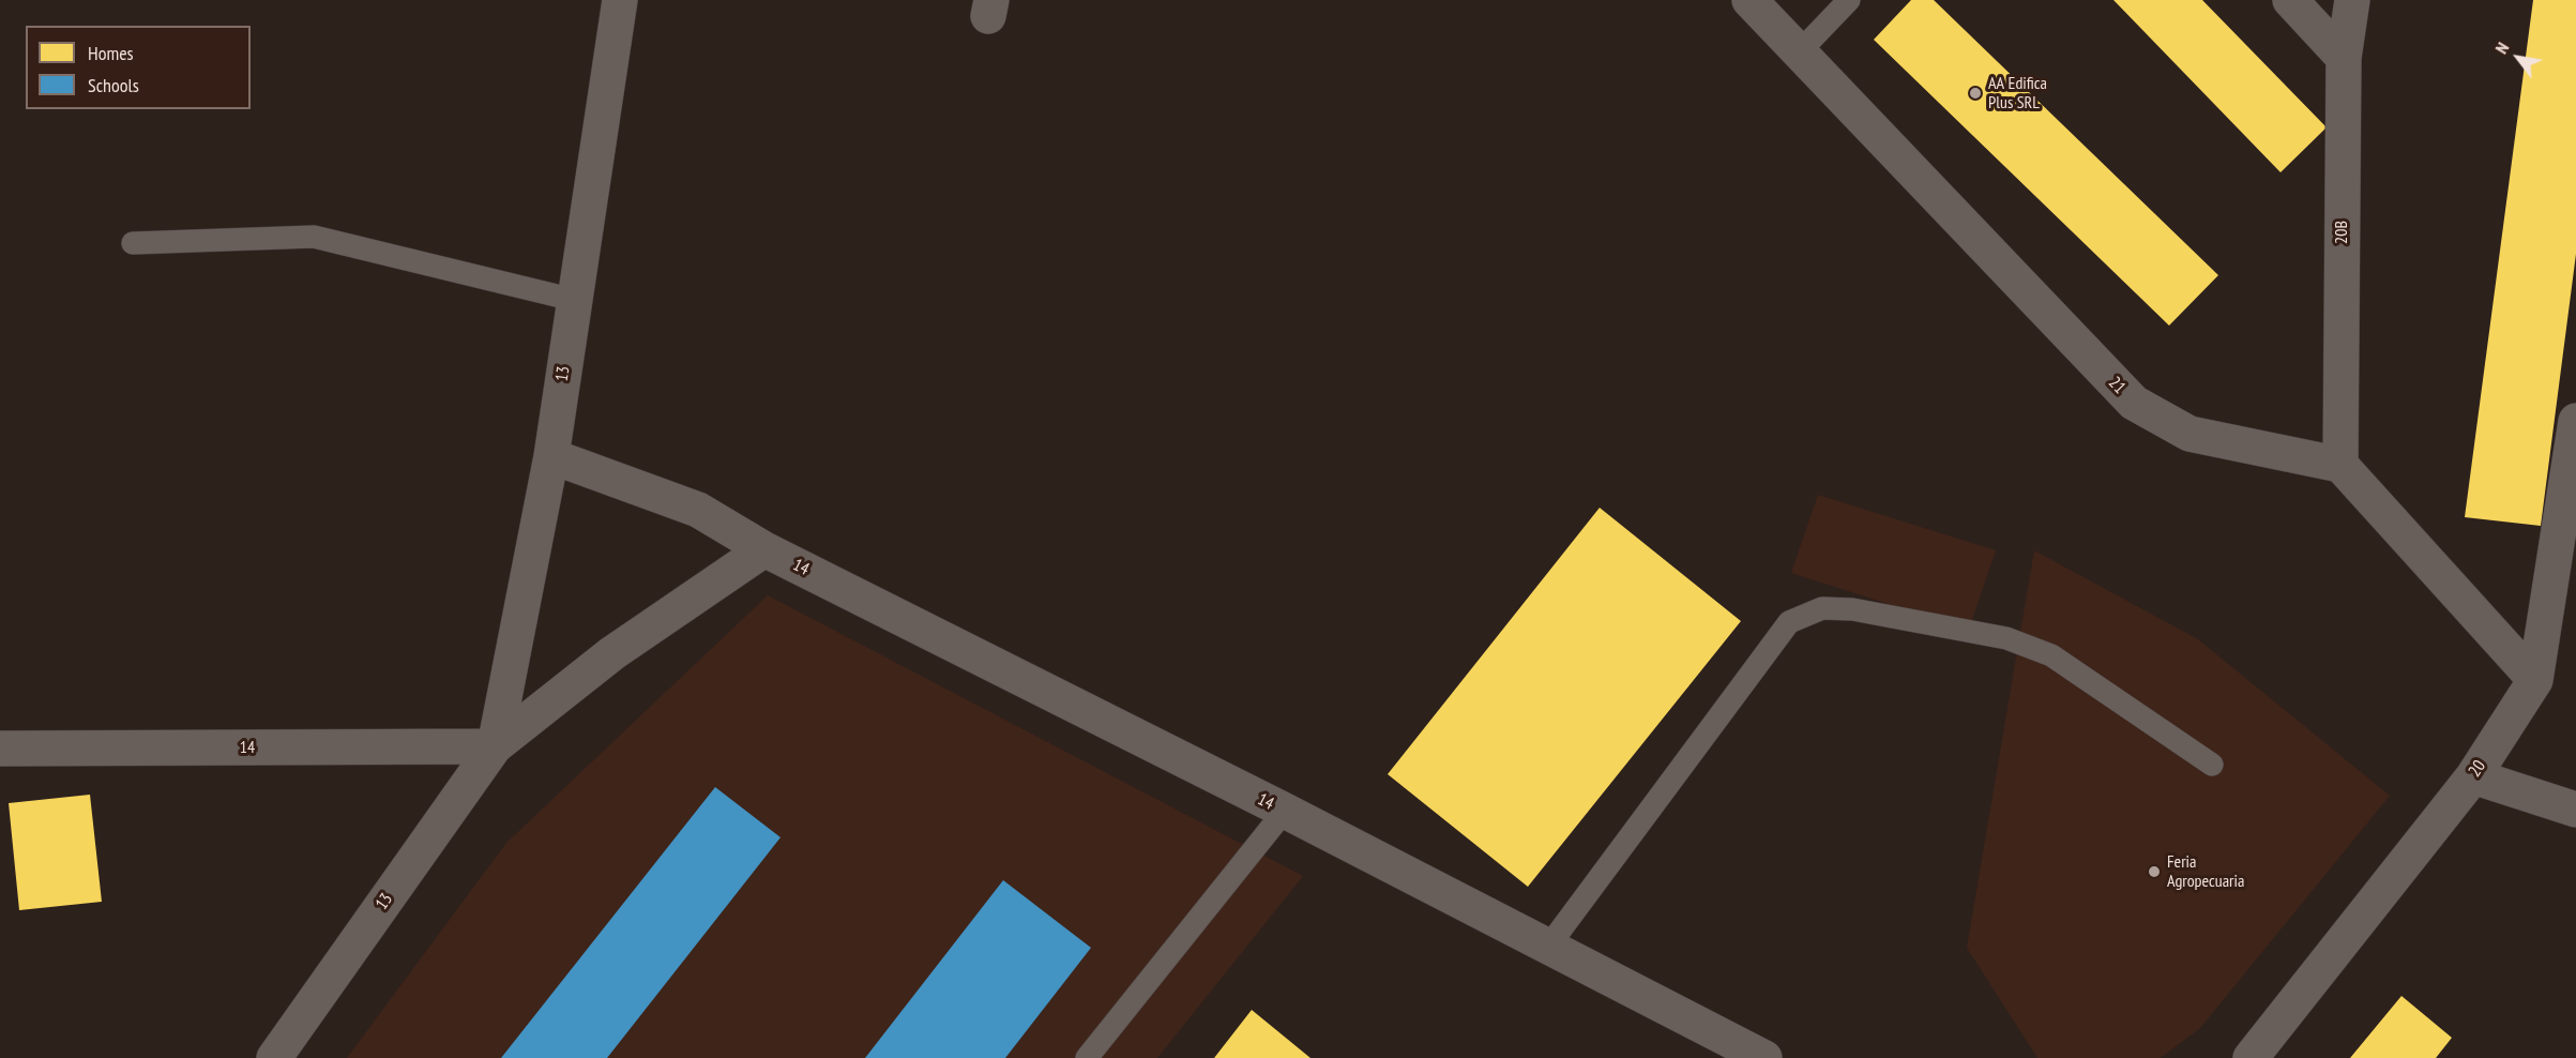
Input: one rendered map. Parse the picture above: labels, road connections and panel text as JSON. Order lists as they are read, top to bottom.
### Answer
{
  "streets": {
    "street": [
      "20B",
      "13",
      "21",
      "14",
      "20"
    ]
  },
  "crossings": [
    ["20B", "21"],
    ["13", "14"]
  ],
  "places": ["AA Edifica Plus SRL", "Feria Agropecuaria"],
  "legend": ["Homes", "Schools"],
  "north": "top left"
}
